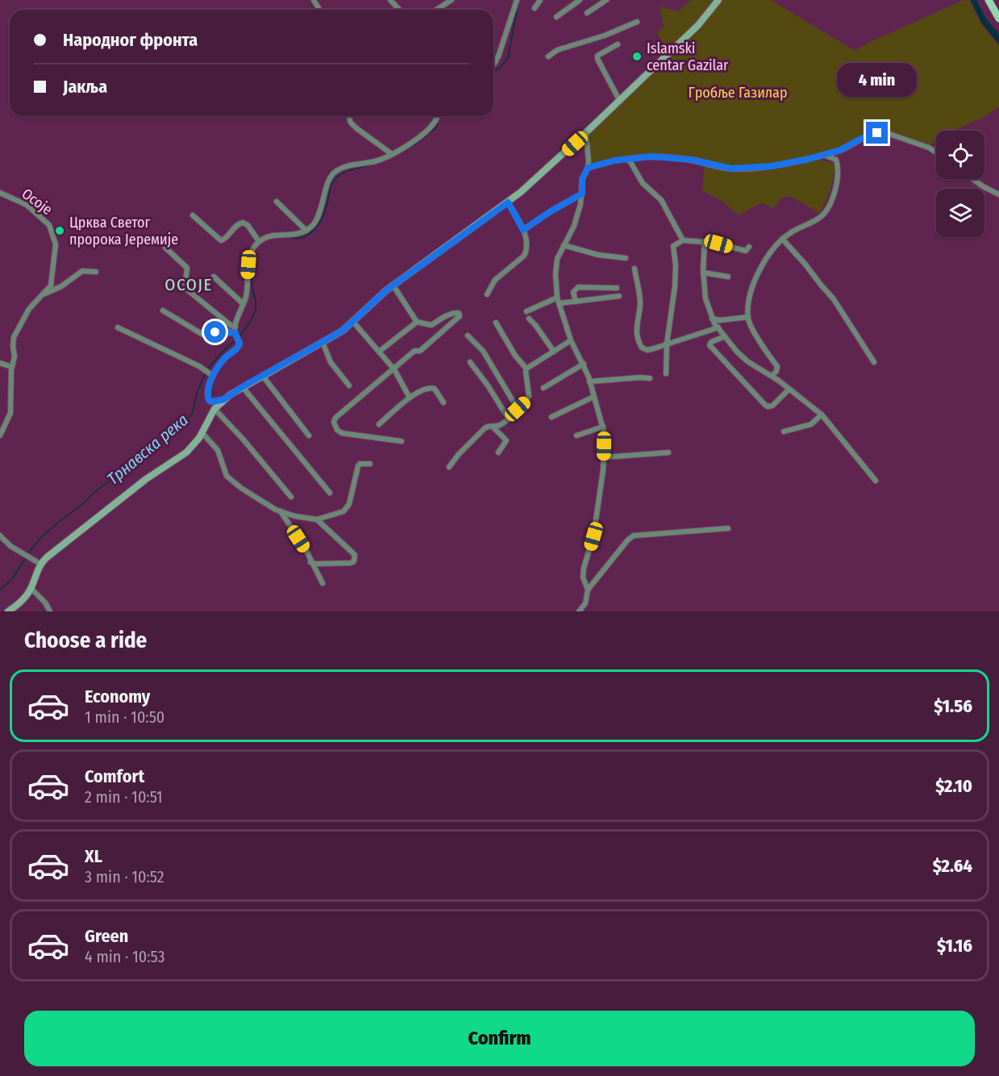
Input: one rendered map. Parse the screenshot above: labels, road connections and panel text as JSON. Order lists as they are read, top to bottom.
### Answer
{
  "streets": {
    "street": ["Осоје"]
  },
  "districts": ["ОСОЈЕ"],
  "water": ["Трнавска река"],
  "parks": ["Гробље Газилар"],
  "places": ["Islamski centar Gazilar", "Црква Светог пророка Јеремије"],
  "page": {
    "banner": ["Народног фронта", "Јакља"],
    "bubble": "4 min",
    "heading": "Choose a ride",
    "list": [
      {
        "name": "Economy",
        "note": "1 min · 10:50",
        "value": "$1.56"
      },
      {
        "name": "Comfort",
        "note": "2 min · 10:51",
        "value": "$2.10"
      },
      {
        "name": "XL",
        "note": "3 min · 10:52",
        "value": "$2.64"
      },
      {
        "name": "Green",
        "note": "4 min · 10:53",
        "value": "$1.16"
      }
    ],
    "buttons": "Confirm"
  }
}
